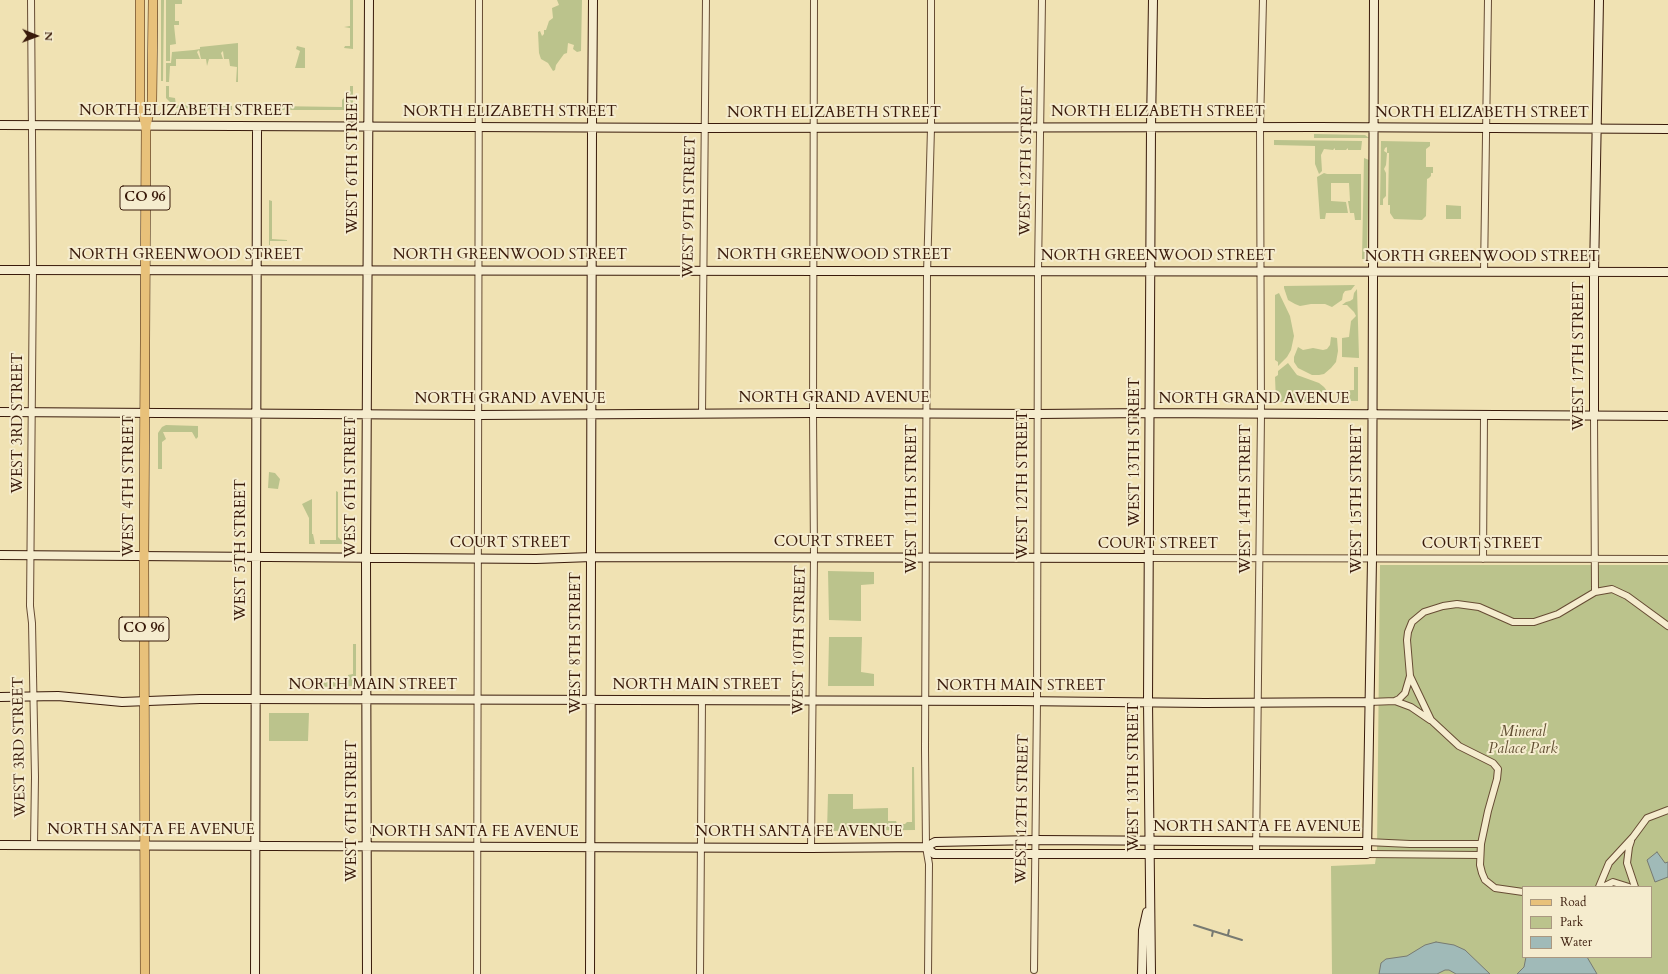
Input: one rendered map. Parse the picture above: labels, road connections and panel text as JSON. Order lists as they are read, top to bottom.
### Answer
{
  "streets": {
    "main road": ["CO 96", "WEST 4TH STREET"],
    "street": [
      "NORTH ELIZABETH STREET",
      "WEST 12TH STREET",
      "WEST 6TH STREET",
      "WEST 9TH STREET",
      "NORTH GREENWOOD STREET",
      "WEST 17TH STREET",
      "NORTH GRAND AVENUE",
      "WEST 3RD STREET",
      "WEST 13TH STREET",
      "WEST 11TH STREET",
      "WEST 14TH STREET",
      "WEST 15TH STREET",
      "COURT STREET",
      "WEST 5TH STREET",
      "WEST 10TH STREET",
      "WEST 8TH STREET",
      "NORTH MAIN STREET",
      "NORTH SANTA FE AVENUE"
    ]
  },
  "crossings": [
    ["NORTH ELIZABETH STREET", "WEST 12TH STREET"],
    ["NORTH ELIZABETH STREET", "WEST 6TH STREET"],
    ["NORTH ELIZABETH STREET", "WEST 9TH STREET"],
    ["NORTH ELIZABETH STREET", "WEST 17TH STREET"],
    ["NORTH ELIZABETH STREET", "WEST 3RD STREET"],
    ["NORTH ELIZABETH STREET", "WEST 13TH STREET"],
    ["NORTH ELIZABETH STREET", "WEST 4TH STREET"],
    ["NORTH ELIZABETH STREET", "WEST 11TH STREET"],
    ["NORTH ELIZABETH STREET", "WEST 14TH STREET"],
    ["NORTH ELIZABETH STREET", "WEST 15TH STREET"],
    ["NORTH ELIZABETH STREET", "WEST 5TH STREET"],
    ["NORTH ELIZABETH STREET", "WEST 10TH STREET"],
    ["NORTH ELIZABETH STREET", "WEST 8TH STREET"],
    ["WEST 12TH STREET", "NORTH GREENWOOD STREET"],
    ["WEST 12TH STREET", "NORTH GRAND AVENUE"],
    ["WEST 12TH STREET", "COURT STREET"],
    ["WEST 12TH STREET", "NORTH MAIN STREET"],
    ["WEST 12TH STREET", "NORTH SANTA FE AVENUE"],
    ["WEST 6TH STREET", "NORTH GREENWOOD STREET"],
    ["WEST 6TH STREET", "NORTH GRAND AVENUE"],
    ["WEST 6TH STREET", "COURT STREET"],
    ["WEST 6TH STREET", "NORTH MAIN STREET"],
    ["WEST 6TH STREET", "NORTH SANTA FE AVENUE"],
    ["CO 96", "WEST 4TH STREET"],
    ["CO 96", "NORTH SANTA FE AVENUE"],
    ["WEST 9TH STREET", "NORTH GREENWOOD STREET"],
    ["WEST 9TH STREET", "NORTH GRAND AVENUE"],
    ["NORTH GREENWOOD STREET", "WEST 17TH STREET"],
    ["NORTH GREENWOOD STREET", "WEST 3RD STREET"],
    ["NORTH GREENWOOD STREET", "WEST 13TH STREET"],
    ["NORTH GREENWOOD STREET", "WEST 4TH STREET"],
    ["NORTH GREENWOOD STREET", "WEST 11TH STREET"],
    ["NORTH GREENWOOD STREET", "WEST 14TH STREET"],
    ["NORTH GREENWOOD STREET", "WEST 15TH STREET"],
    ["NORTH GREENWOOD STREET", "WEST 5TH STREET"],
    ["NORTH GREENWOOD STREET", "WEST 10TH STREET"],
    ["NORTH GREENWOOD STREET", "WEST 8TH STREET"],
    ["WEST 17TH STREET", "NORTH GRAND AVENUE"],
    ["WEST 17TH STREET", "COURT STREET"],
    ["WEST 17TH STREET", "NORTH MAIN STREET"],
    ["NORTH GRAND AVENUE", "WEST 3RD STREET"],
    ["NORTH GRAND AVENUE", "WEST 13TH STREET"],
    ["NORTH GRAND AVENUE", "WEST 4TH STREET"],
    ["NORTH GRAND AVENUE", "WEST 11TH STREET"],
    ["NORTH GRAND AVENUE", "WEST 14TH STREET"],
    ["NORTH GRAND AVENUE", "WEST 15TH STREET"],
    ["NORTH GRAND AVENUE", "WEST 5TH STREET"],
    ["NORTH GRAND AVENUE", "WEST 10TH STREET"],
    ["NORTH GRAND AVENUE", "WEST 8TH STREET"],
    ["WEST 3RD STREET", "COURT STREET"],
    ["WEST 3RD STREET", "NORTH MAIN STREET"],
    ["WEST 3RD STREET", "NORTH SANTA FE AVENUE"],
    ["WEST 13TH STREET", "COURT STREET"],
    ["WEST 13TH STREET", "NORTH MAIN STREET"],
    ["WEST 13TH STREET", "NORTH SANTA FE AVENUE"],
    ["WEST 4TH STREET", "COURT STREET"],
    ["WEST 4TH STREET", "NORTH MAIN STREET"],
    ["WEST 4TH STREET", "NORTH SANTA FE AVENUE"],
    ["WEST 11TH STREET", "COURT STREET"],
    ["WEST 11TH STREET", "NORTH MAIN STREET"],
    ["WEST 11TH STREET", "NORTH SANTA FE AVENUE"],
    ["WEST 14TH STREET", "COURT STREET"],
    ["WEST 14TH STREET", "NORTH MAIN STREET"],
    ["WEST 14TH STREET", "NORTH SANTA FE AVENUE"],
    ["WEST 15TH STREET", "COURT STREET"],
    ["WEST 15TH STREET", "NORTH MAIN STREET"],
    ["WEST 15TH STREET", "NORTH SANTA FE AVENUE"],
    ["COURT STREET", "WEST 5TH STREET"],
    ["COURT STREET", "WEST 10TH STREET"],
    ["COURT STREET", "WEST 8TH STREET"],
    ["WEST 5TH STREET", "NORTH MAIN STREET"],
    ["WEST 5TH STREET", "NORTH SANTA FE AVENUE"],
    ["WEST 10TH STREET", "NORTH MAIN STREET"],
    ["WEST 10TH STREET", "NORTH SANTA FE AVENUE"],
    ["WEST 8TH STREET", "NORTH MAIN STREET"],
    ["WEST 8TH STREET", "NORTH SANTA FE AVENUE"],
    ["NORTH MAIN STREET", "NORTH SANTA FE AVENUE"]
  ],
  "parks": ["Mineral Palace Park"],
  "legend": ["Road", "Park", "Water"],
  "north": "right"
}
